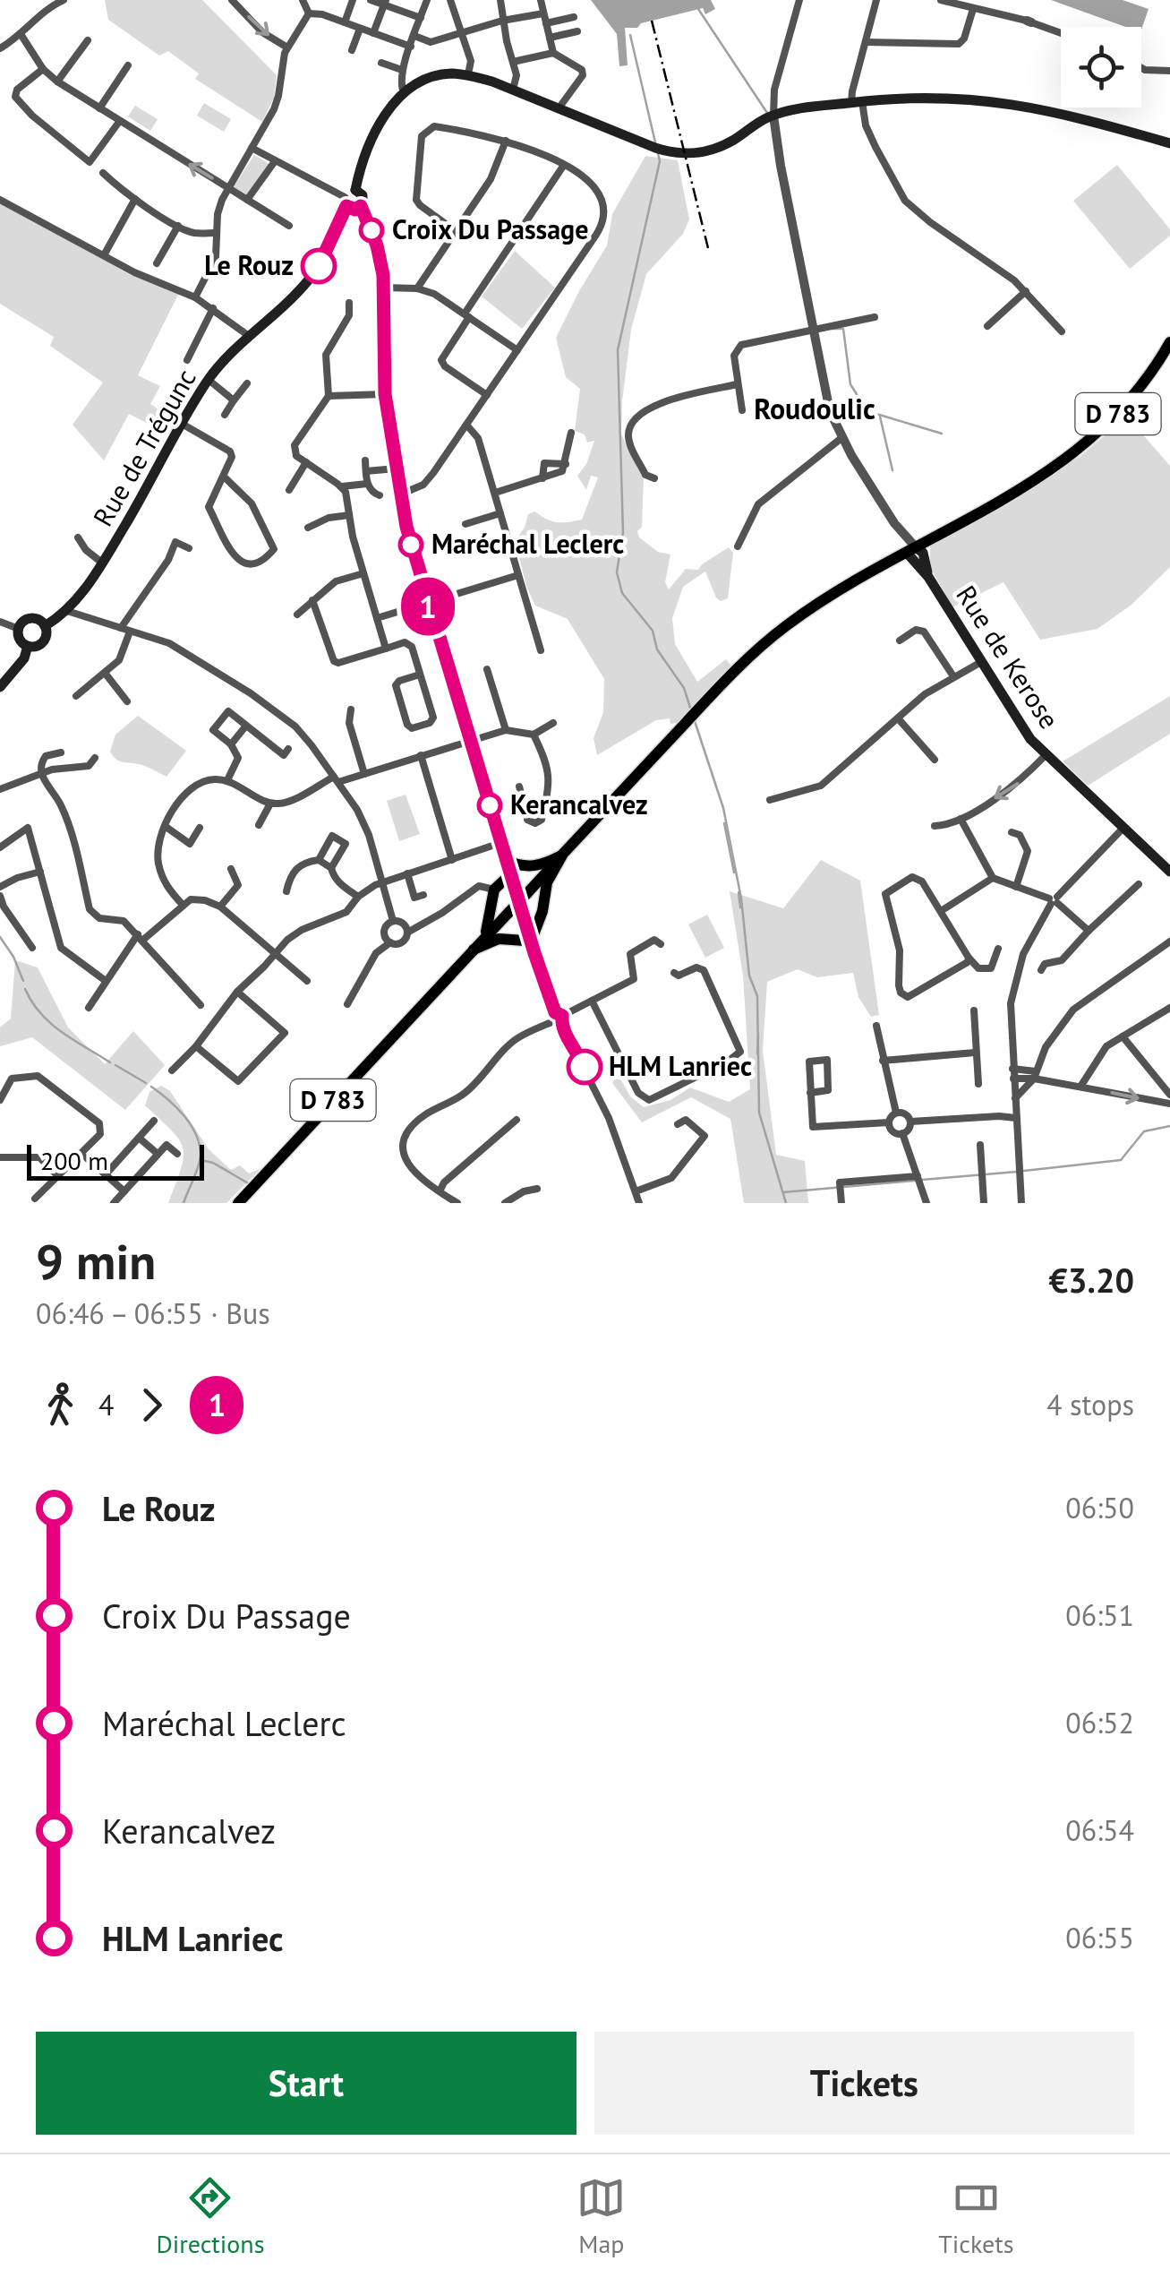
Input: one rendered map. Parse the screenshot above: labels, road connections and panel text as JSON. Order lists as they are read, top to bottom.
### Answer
{
  "streets": {
    "main road": ["D 783", "Rue de Trégunc", "Rue de Kerose"]
  },
  "crossings": [
    ["D 783", "Rue de Kerose"]
  ],
  "districts": ["Roudoulic"],
  "places": [
    "Croix Du Passage",
    "Le Rouz",
    "Maréchal Leclerc",
    "Kerancalvez",
    "HLM Lanriec"
  ],
  "lines": ["bus line 1"],
  "scale_bar": "200 m",
  "page": {
    "on_map": "1",
    "scale": "200 m",
    "heading": ["9 min", "06:46 – 06:55 · Bus", "€3.20"],
    "legs": ["4", "1", "4 stops"],
    "list": [
      {
        "name": "Le Rouz",
        "value": "06:50"
      },
      {
        "name": "Croix Du Passage",
        "value": "06:51"
      },
      {
        "name": "Maréchal Leclerc",
        "value": "06:52"
      },
      {
        "name": "Kerancalvez",
        "value": "06:54"
      },
      {
        "name": "HLM Lanriec",
        "value": "06:55"
      }
    ],
    "buttons": ["Start", "Tickets"],
    "tabs": ["Directions", "Map", "Tickets"]
  }
}
